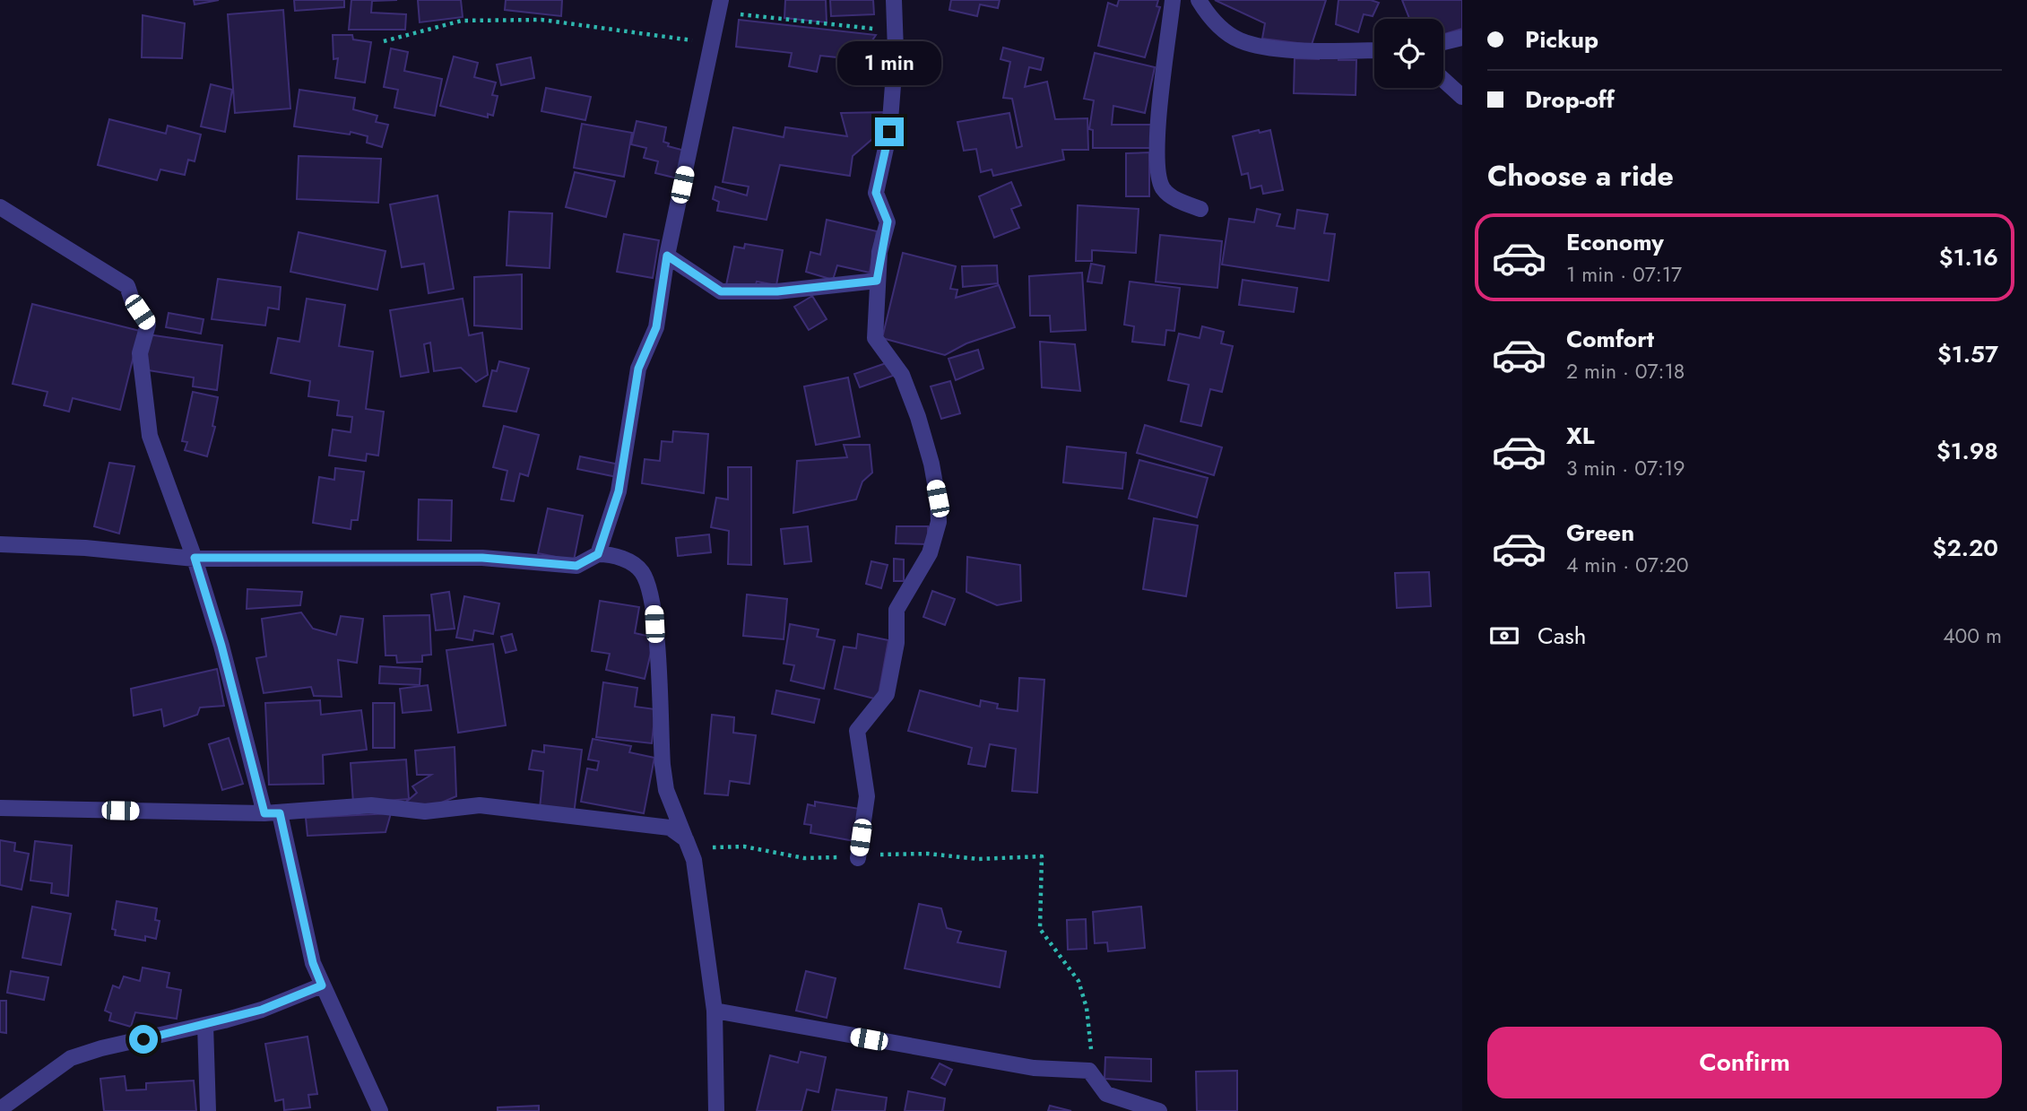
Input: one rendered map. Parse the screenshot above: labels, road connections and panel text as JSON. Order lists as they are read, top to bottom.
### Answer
{
  "page": {
    "banner": ["Pickup", "Drop-off"],
    "bubble": "1 min",
    "heading": "Choose a ride",
    "list": [
      {
        "name": "Economy",
        "note": "1 min · 07:17",
        "value": "$1.16"
      },
      {
        "name": "Comfort",
        "note": "2 min · 07:18",
        "value": "$1.57"
      },
      {
        "name": "XL",
        "note": "3 min · 07:19",
        "value": "$1.98"
      },
      {
        "name": "Green",
        "note": "4 min · 07:20",
        "value": "$2.20"
      }
    ],
    "pay": ["Cash", "400 m"],
    "buttons": "Confirm"
  }
}
